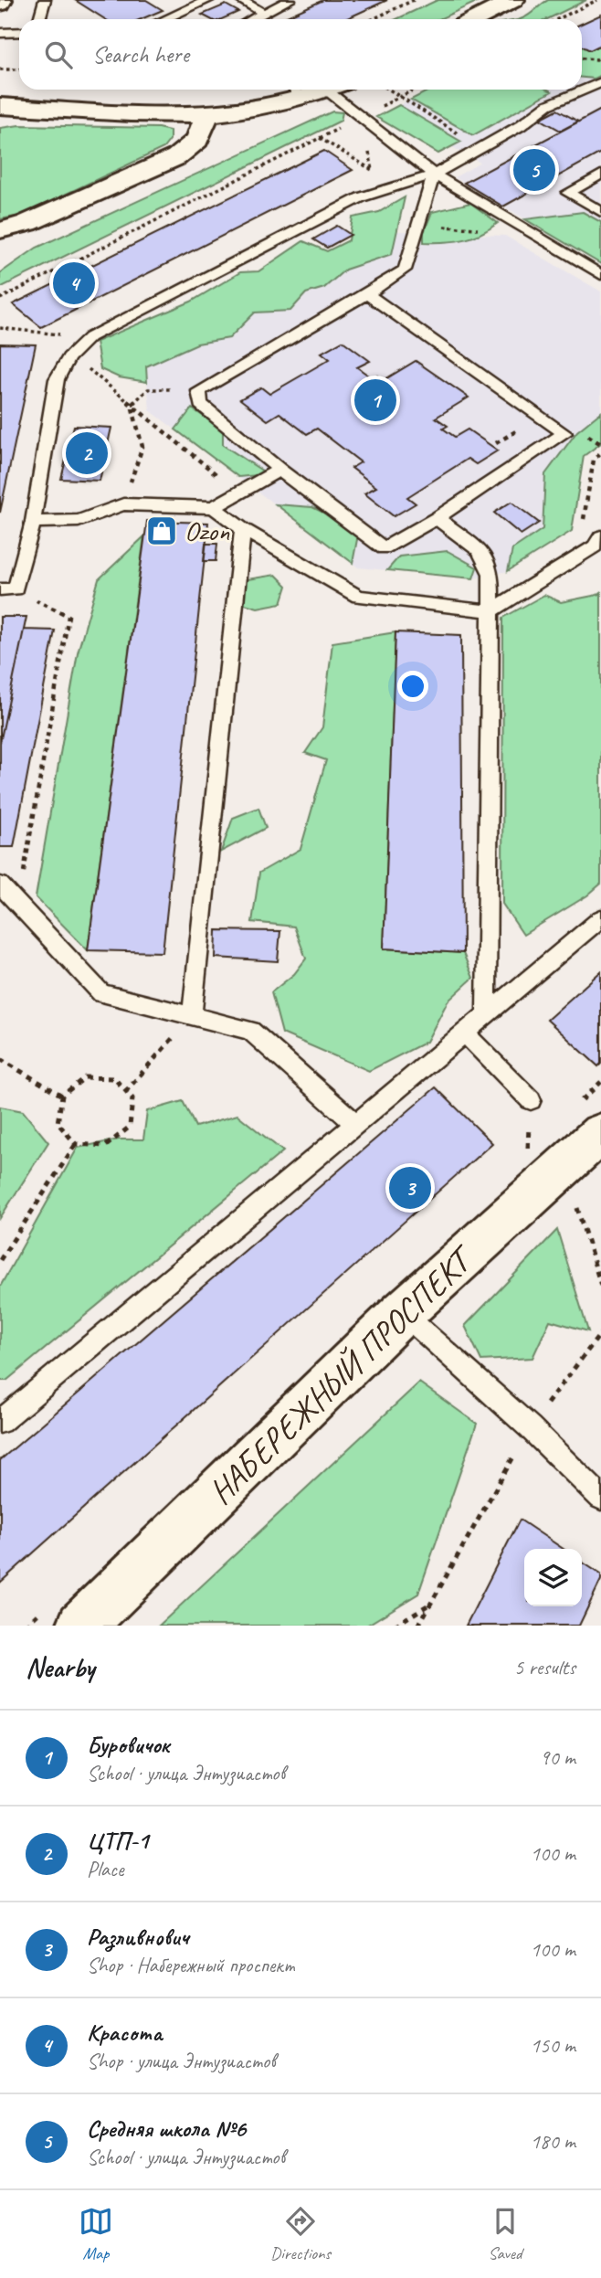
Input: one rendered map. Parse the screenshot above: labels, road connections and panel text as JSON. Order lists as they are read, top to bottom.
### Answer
{
  "streets": {
    "main road": ["НАБЕРЕЖНЫЙ ПРОСПЕКТ"]
  },
  "places": {
    "shop": ["Ozon"]
  },
  "page": {
    "search": "Search here",
    "pins": [
      "5",
      "4",
      "1",
      "2",
      "3"
    ],
    "heading": ["Nearby", "5 results"],
    "list": [
      {
        "mark": "1",
        "name": "Буровичок",
        "note": "School · улица Энтузиастов",
        "value": "90 m"
      },
      {
        "mark": "2",
        "name": "ЦТП-1",
        "note": "Place",
        "value": "100 m"
      },
      {
        "mark": "3",
        "name": "Разливнович",
        "note": "Shop · Набережный проспект",
        "value": "100 m"
      },
      {
        "mark": "4",
        "name": "Красота",
        "note": "Shop · улица Энтузиастов",
        "value": "150 m"
      },
      {
        "mark": "5",
        "name": "Средняя школа №6",
        "note": "School · улица Энтузиастов",
        "value": "180 m"
      }
    ],
    "nav": ["Map", "Directions", "Saved"]
  }
}
